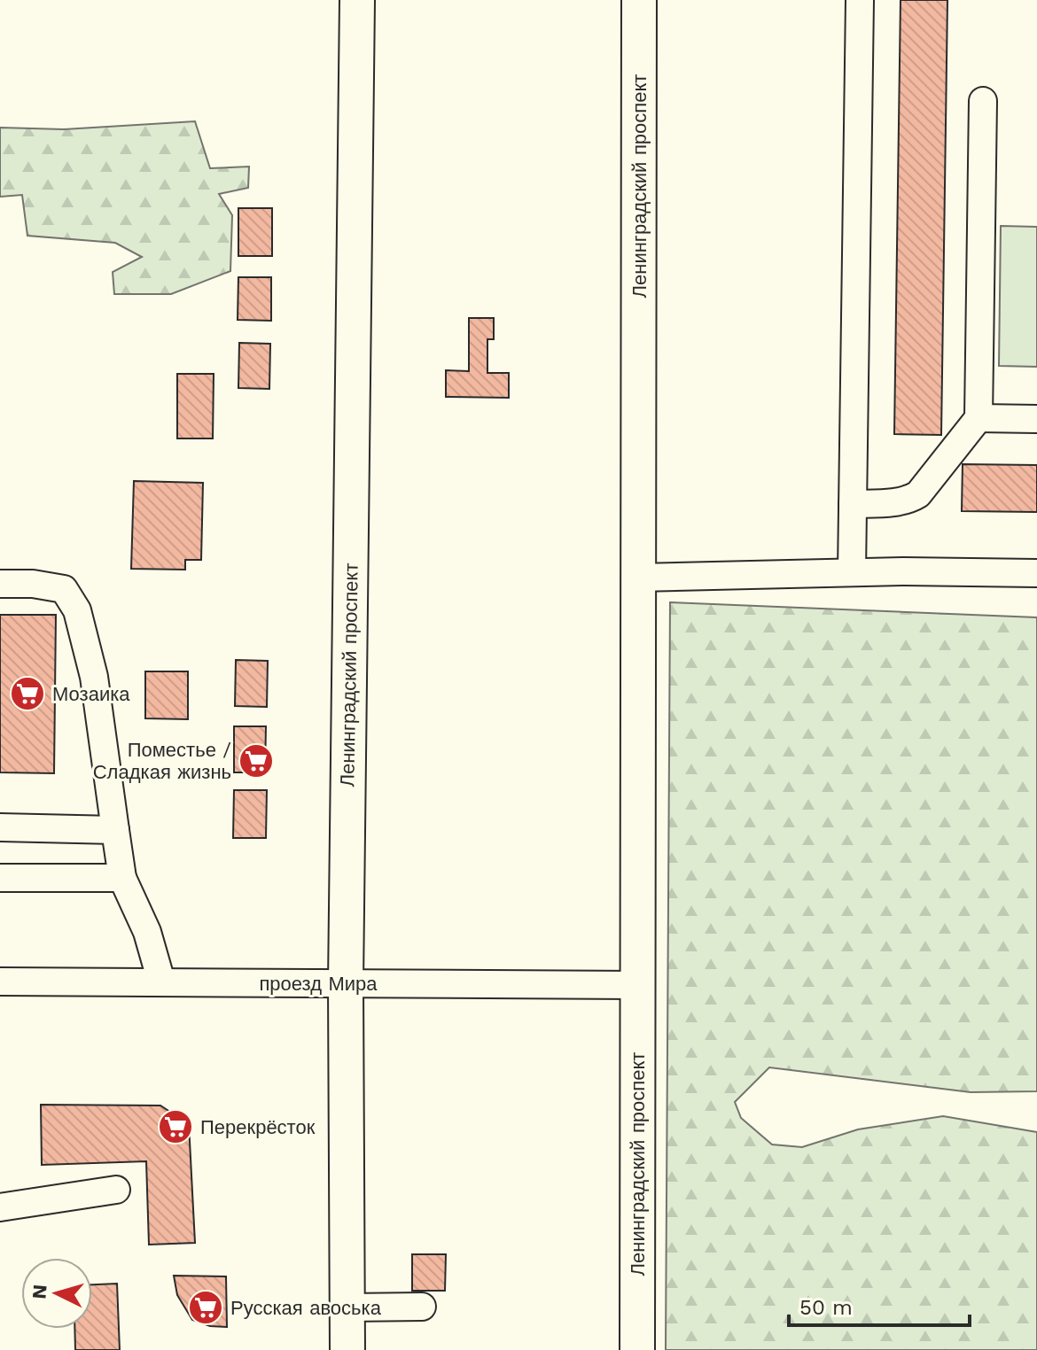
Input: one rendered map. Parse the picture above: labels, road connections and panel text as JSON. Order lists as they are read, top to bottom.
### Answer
{
  "streets": {
    "main road": ["Ленинградский проспект"],
    "street": ["проезд Мира"]
  },
  "crossings": [
    ["Ленинградский проспект", "проезд Мира"]
  ],
  "places": {
    "supermarket": [
      "Мозаика",
      "Поместье / Сладкая жизнь",
      "Перекрёсток",
      "Русская авоська"
    ]
  },
  "scale_bar": "50 m",
  "north": "left"
}
